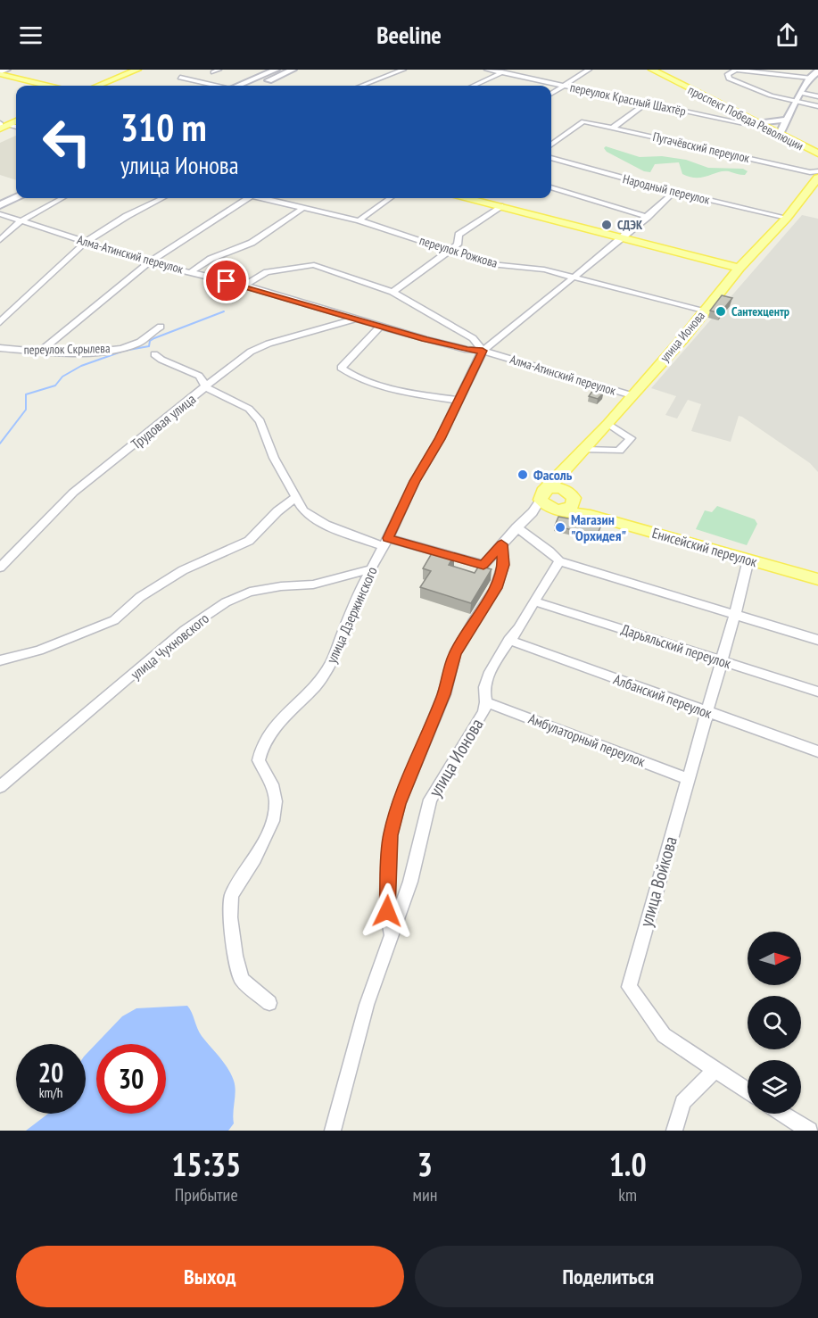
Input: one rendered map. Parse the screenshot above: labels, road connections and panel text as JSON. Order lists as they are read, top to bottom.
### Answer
{
  "streets": {
    "main road": ["проспект Победа Революции", "улица Ионова", "Енисейский переулок"],
    "street": [
      "переулок Красный Шахтёр",
      "Пугачёвский переулок",
      "Народный переулок",
      "переулок Рожкова",
      "Алма-Атинский переулок",
      "переулок Скрылева",
      "Трудовая улица",
      "улица Дзержинского",
      "улица Чухновского",
      "Дарьяльский переулок",
      "Албанский переулок",
      "Амбулаторный переулок",
      "улица Войкова"
    ]
  },
  "crossings": [
    ["переулок Красный Шахтёр", "проспект Победа Революции"],
    ["Народный переулок", "улица Ионова"],
    ["Народный переулок", "улица Дзержинского"],
    ["переулок Рожкова", "улица Ионова"],
    ["переулок Рожкова", "улица Дзержинского"],
    ["Алма-Атинский переулок", "улица Ионова"],
    ["Алма-Атинский переулок", "Трудовая улица"],
    ["Алма-Атинский переулок", "улица Дзержинского"],
    ["улица Ионова", "Енисейский переулок"],
    ["улица Ионова", "Амбулаторный переулок"],
    ["улица Дзержинского", "улица Чухновского"],
    ["Дарьяльский переулок", "улица Войкова"],
    ["Албанский переулок", "улица Войкова"],
    ["Амбулаторный переулок", "улица Войкова"]
  ],
  "places": [
    "СДЭК",
    "Сантехцентр",
    "Фасоль",
    "Магазин \"Орхидея\""
  ],
  "north": "right",
  "page": {
    "header": "Beeline",
    "turn": ["310 m", "улица Ионова"],
    "speed": "20 km/h",
    "limit": "30",
    "eta": [
      "15:35",
      "Прибытие",
      "3",
      "мин",
      "1.0",
      "km"
    ],
    "buttons": ["Выход", "Поделиться"]
  }
}
